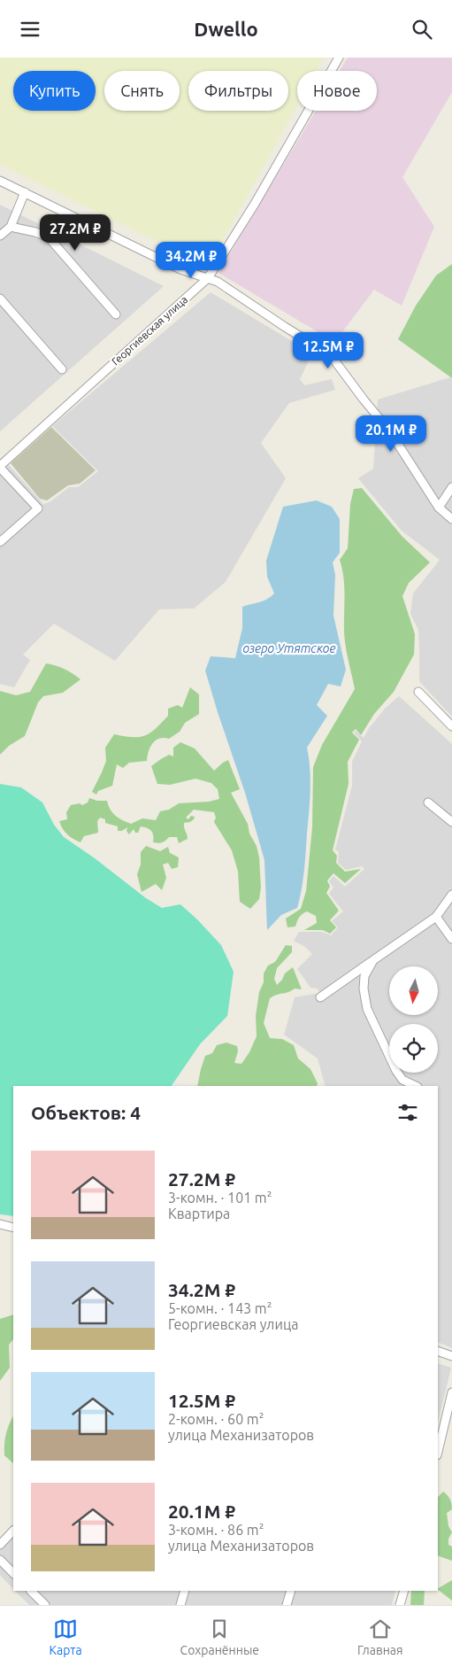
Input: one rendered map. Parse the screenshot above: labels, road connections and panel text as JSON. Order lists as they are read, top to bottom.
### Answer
{
  "streets": {
    "street": ["Георгиевская улица"]
  },
  "water": ["озеро Утятское"],
  "north": "bottom",
  "page": {
    "header": "Dwello",
    "chip": [
      "Купить",
      "Снять",
      "Фильтры",
      "Новое"
    ],
    "price": [
      "27.2M ₽",
      "34.2M ₽",
      "12.5M ₽",
      "20.1M ₽"
    ],
    "heading": "Объектов: 4",
    "list": [
      {
        "name": "27.2M ₽",
        "note": "3-комн. · 101 m² · Квартира"
      },
      {
        "name": "34.2M ₽",
        "note": "5-комн. · 143 m² · Георгиевская улица"
      },
      {
        "name": "12.5M ₽",
        "note": "2-комн. · 60 m² · улица Механизаторов"
      },
      {
        "name": "20.1M ₽",
        "note": "3-комн. · 86 m² · улица Механизаторов"
      }
    ],
    "tabs": ["Карта", "Сохранённые", "Главная"]
  }
}
